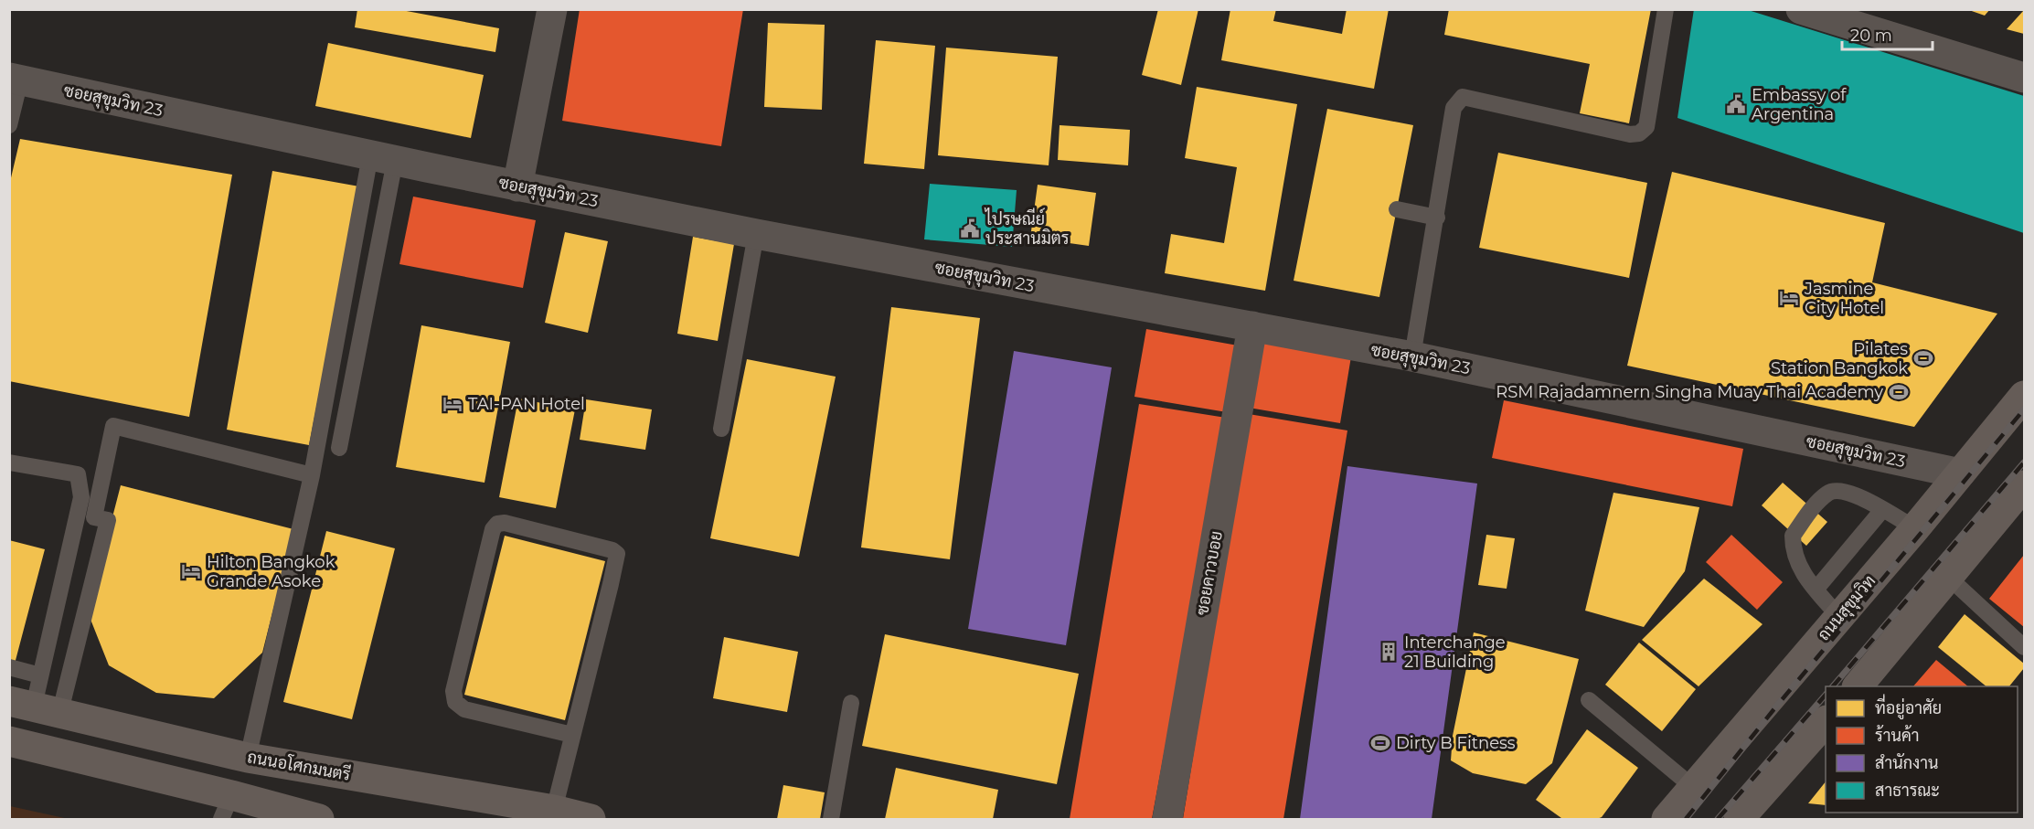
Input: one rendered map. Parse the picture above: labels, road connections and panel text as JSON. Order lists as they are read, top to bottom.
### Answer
{
  "streets": {
    "main road": ["ถนนสุขุมวิท", "ถนนอโศกมนตรี"],
    "street": ["ซอยสุขุมวิท 23", "ซอยคาวบอย"]
  },
  "crossings": [
    ["ซอยสุขุมวิท 23", "ซอยคาวบอย"],
    ["ซอยสุขุมวิท 23", "ถนนสุขุมวิท"]
  ],
  "places": {
    "public building": ["Embassy of Argentina", "ไปรษณีย์ ประสานมิตร"],
    "hotel": ["Jasmine City Hotel", "TAI-PAN Hotel", "Hilton Bangkok Grande Asoke"],
    "sports": ["Pilates Station Bangkok", "RSM Rajadamnern Singha Muay Thai Academy", "Dirty B Fitness"],
    "building": ["Interchange 21 Building"]
  },
  "legend": [
    "ที่อยู่อาศัย",
    "ร้านค้า",
    "สำนักงาน",
    "สาธารณะ"
  ],
  "scale_bar": "20 m"
}
